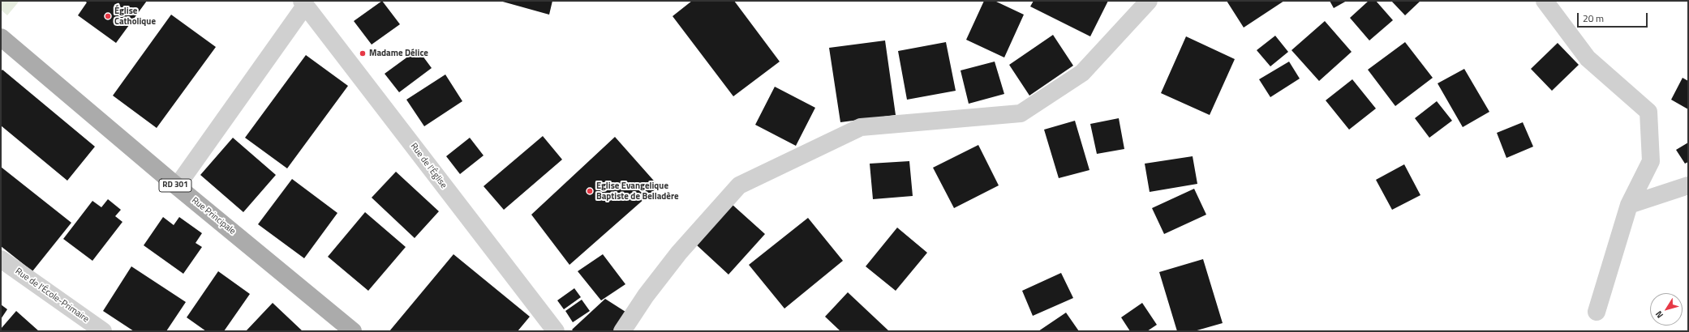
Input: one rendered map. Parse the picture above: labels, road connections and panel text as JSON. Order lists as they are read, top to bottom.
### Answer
{
  "streets": {
    "main road": ["RD 301", "Rue Principale"],
    "street": ["Rue de l'Église", "Rue de l'École-Primaire"]
  },
  "places": ["Église Catholique", "Madame Délice", "Eglise Evangelique Baptiste de Belladère"],
  "scale_bar": "20 m",
  "north": "bottom left"
}
